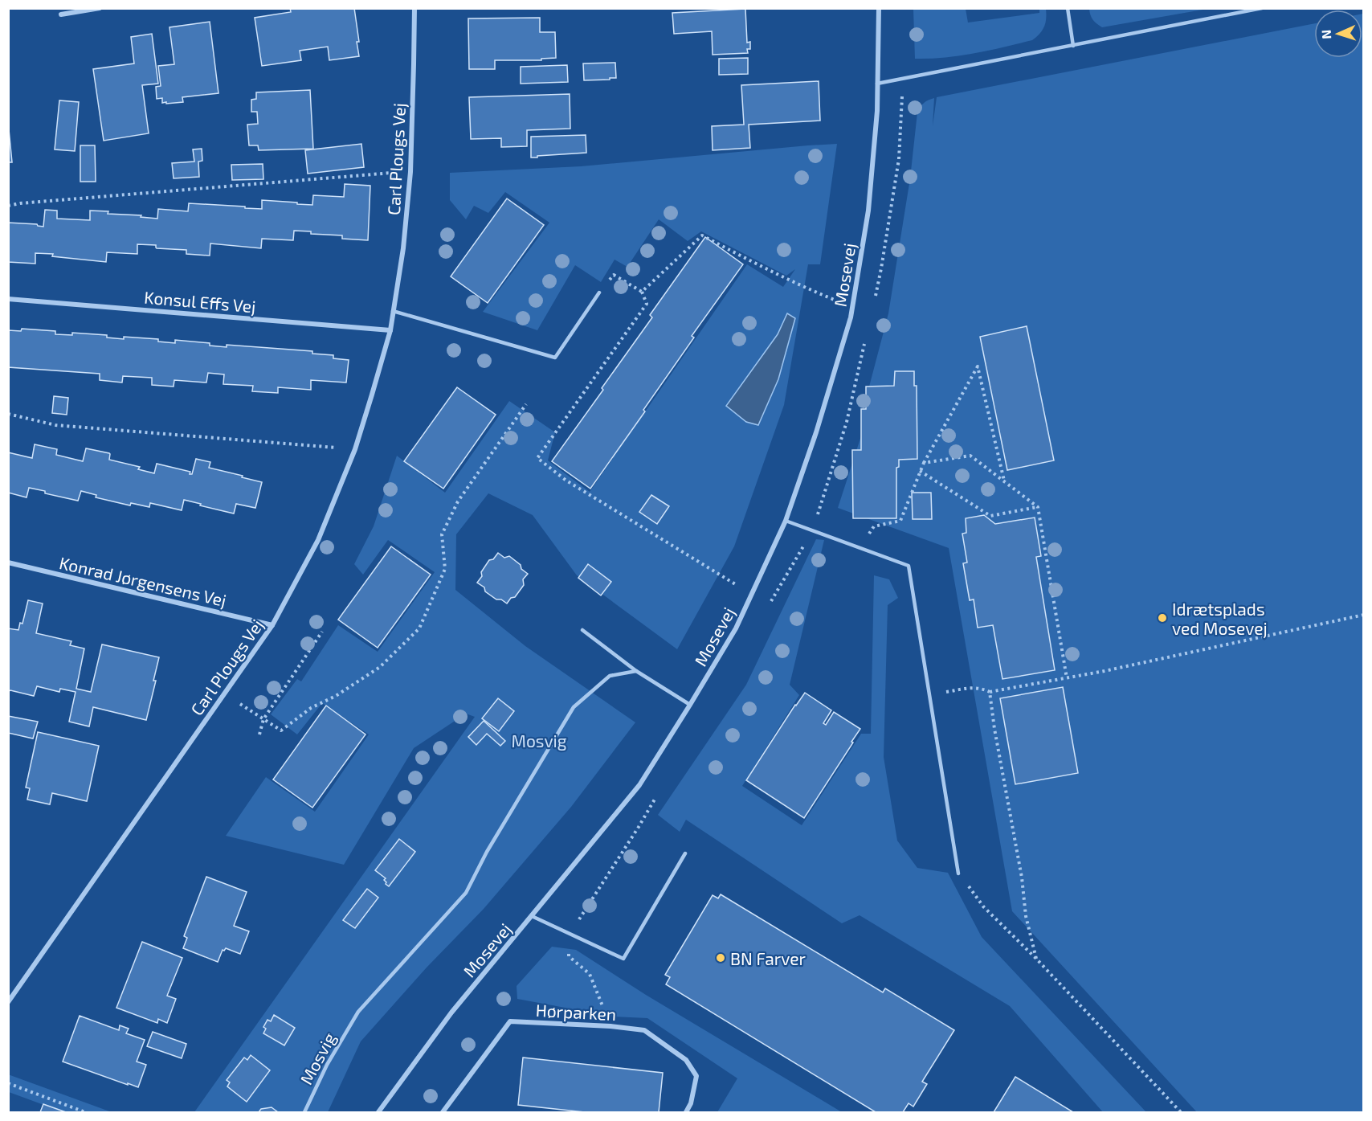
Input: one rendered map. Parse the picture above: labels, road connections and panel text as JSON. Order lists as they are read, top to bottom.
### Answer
{
  "streets": {
    "street": [
      "Carl Plougs Vej",
      "Mosevej",
      "Konsul Effs Vej",
      "Konrad Jørgensens Vej",
      "Hørparken"
    ],
    "lane": ["Mosvig"]
  },
  "crossings": [
    ["Carl Plougs Vej", "Konsul Effs Vej"],
    ["Carl Plougs Vej", "Konrad Jørgensens Vej"]
  ],
  "parks": ["Mosvig"],
  "places": ["Idrætsplads ved Mosevej", "BN Farver"],
  "north": "left"
}
